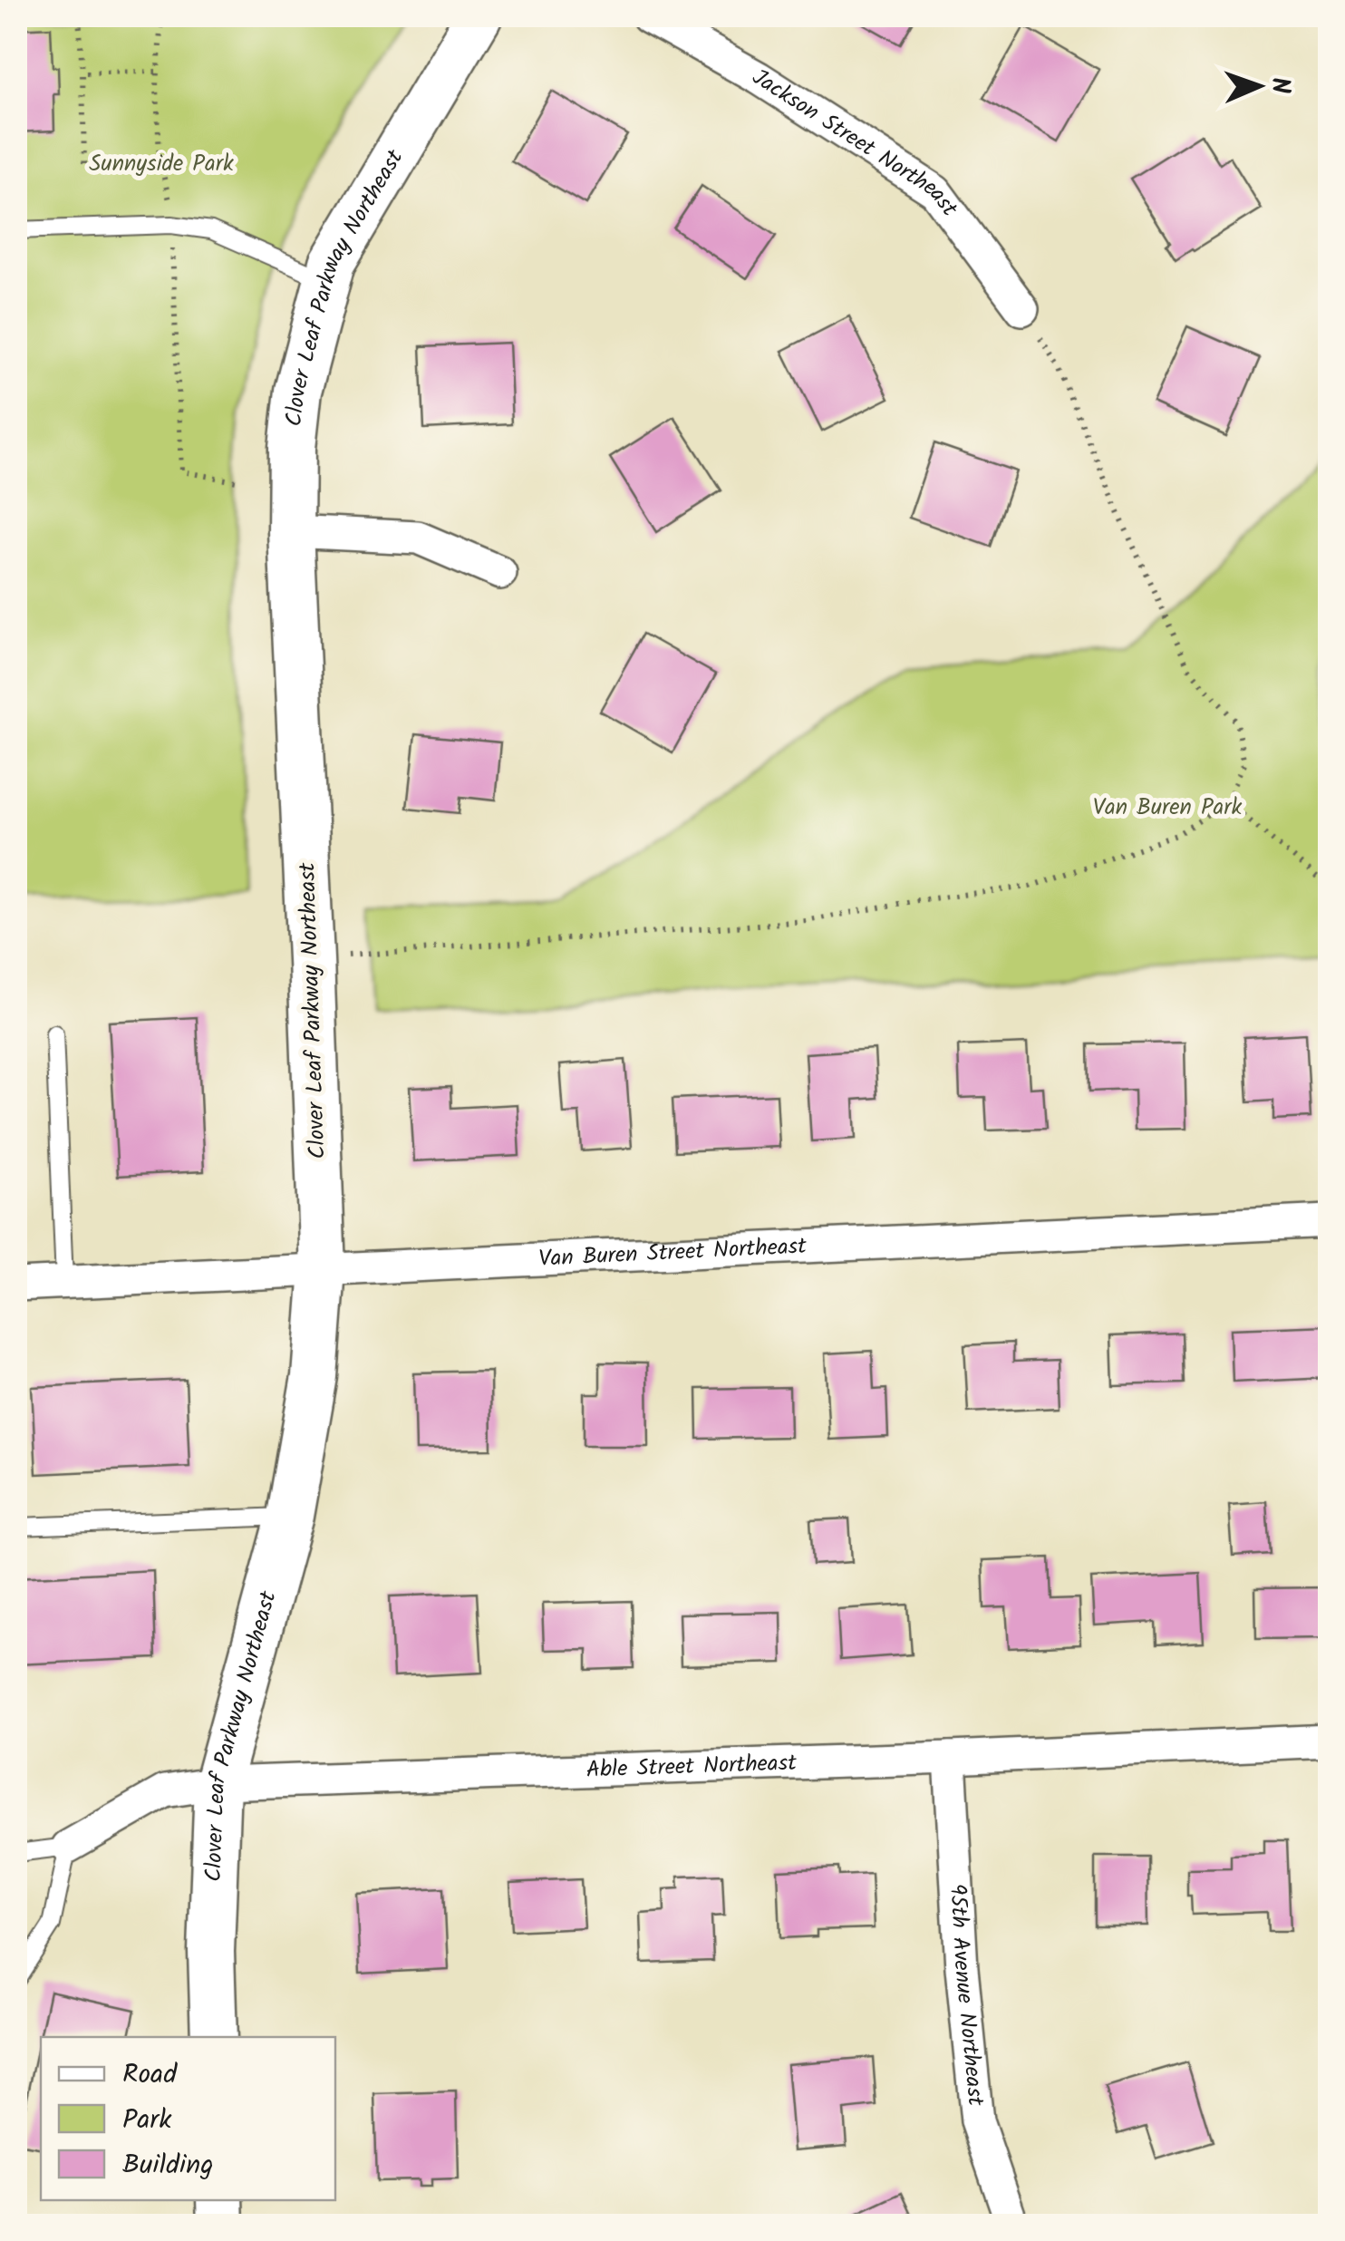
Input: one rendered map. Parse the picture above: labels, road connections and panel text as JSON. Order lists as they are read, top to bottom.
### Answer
{
  "streets": {
    "street": [
      "Jackson Street Northeast",
      "Clover Leaf Parkway Northeast",
      "Van Buren Street Northeast",
      "Able Street Northeast",
      "95th Avenue Northeast"
    ]
  },
  "crossings": [
    ["Clover Leaf Parkway Northeast", "Van Buren Street Northeast"],
    ["Clover Leaf Parkway Northeast", "Able Street Northeast"],
    ["Able Street Northeast", "95th Avenue Northeast"]
  ],
  "parks": ["Sunnyside Park", "Van Buren Park"],
  "legend": ["Road", "Park", "Building"],
  "north": "right"
}
